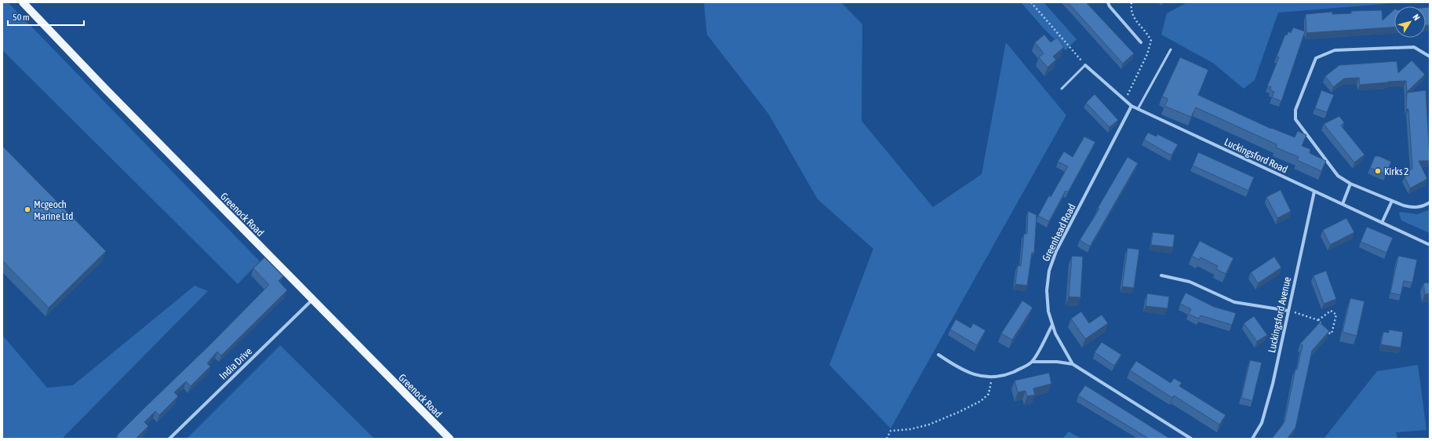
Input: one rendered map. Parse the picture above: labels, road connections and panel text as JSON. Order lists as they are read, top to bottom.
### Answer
{
  "streets": {
    "main road": ["Greenock Road"],
    "street": [
      "Luckingsford Road",
      "Greenhead Road",
      "Luckingsford Avenue",
      "India Drive"
    ]
  },
  "crossings": [
    ["Luckingsford Road", "Greenhead Road"],
    ["Luckingsford Road", "Luckingsford Avenue"],
    ["Greenock Road", "India Drive"]
  ],
  "places": ["Kirks 2", "Mcgeoch Marine Ltd"],
  "scale_bar": "50 m",
  "north": "top right"
}
